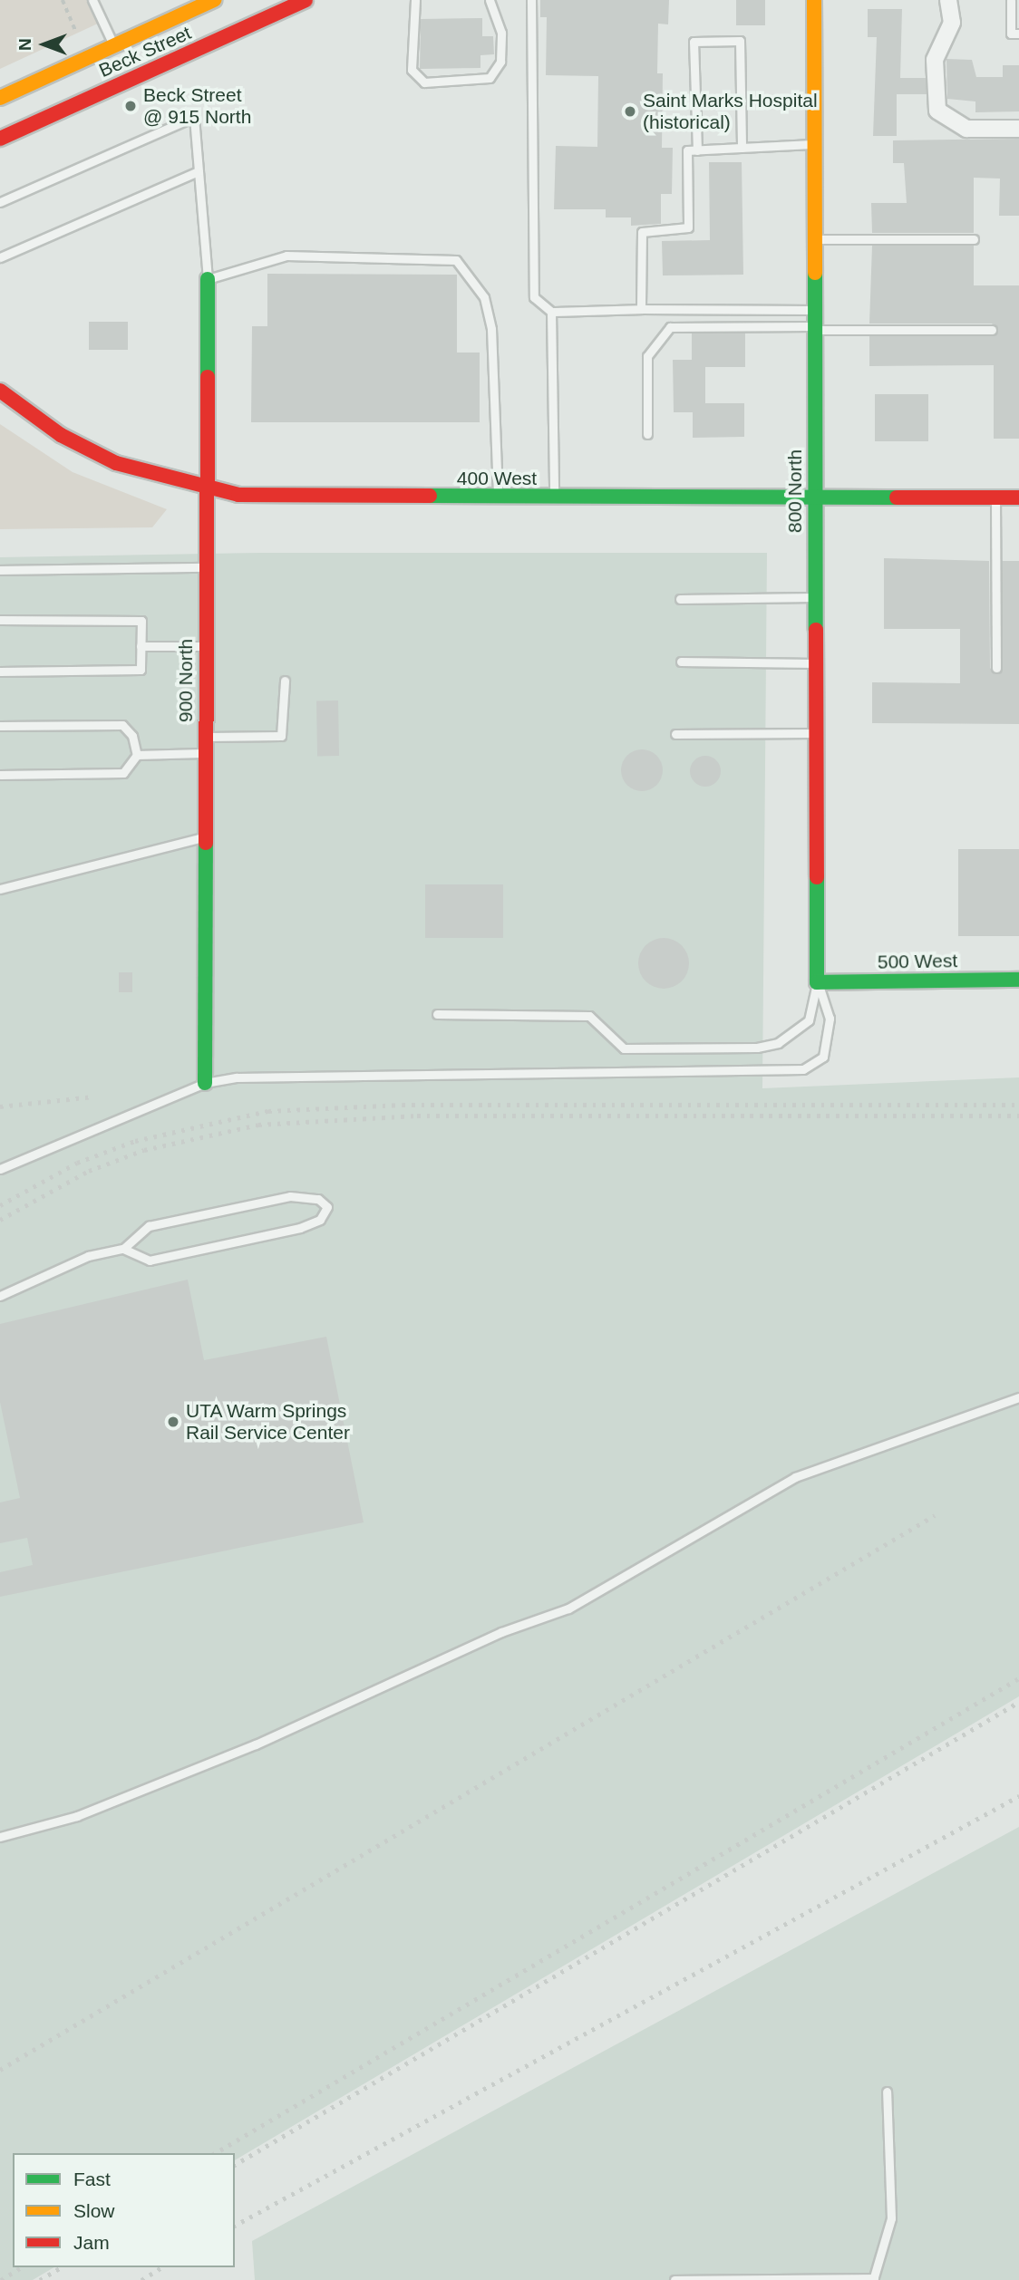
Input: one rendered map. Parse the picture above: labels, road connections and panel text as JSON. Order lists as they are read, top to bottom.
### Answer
{
  "streets": {
    "street": [
      "Beck Street",
      "400 West",
      "800 North",
      "900 North",
      "500 West"
    ]
  },
  "crossings": [
    ["400 West", "800 North"],
    ["400 West", "900 North"],
    ["800 North", "500 West"]
  ],
  "places": ["Beck Street @ 915 North", "Saint Marks Hospital (historical)", "UTA Warm Springs Rail Service Center"],
  "legend": ["Fast", "Slow", "Jam"],
  "north": "left"
}
